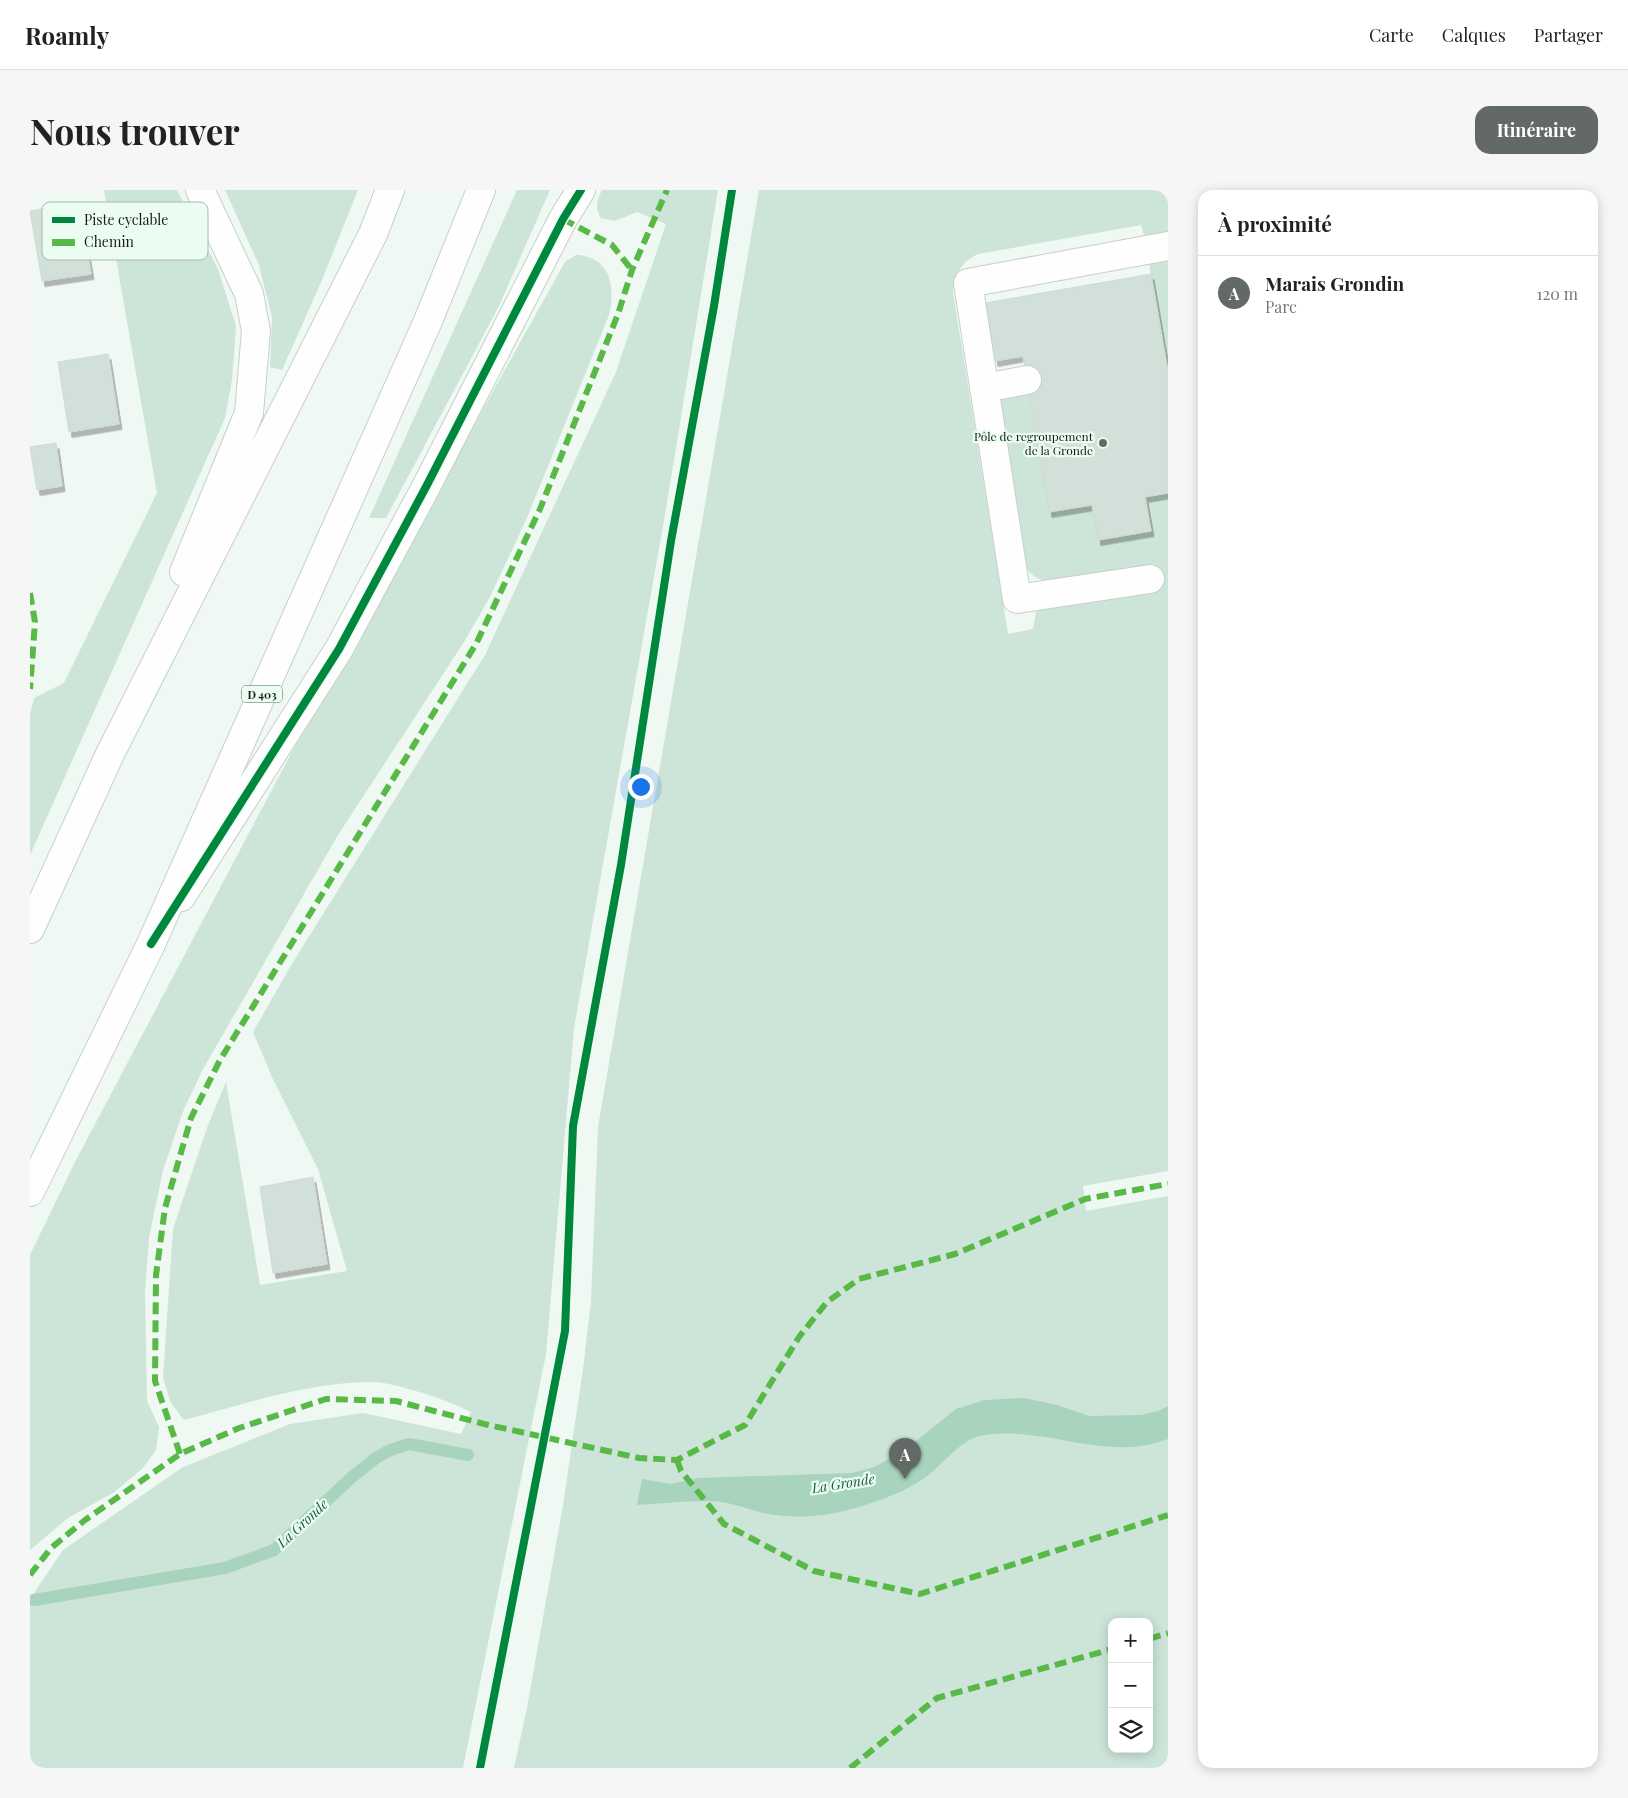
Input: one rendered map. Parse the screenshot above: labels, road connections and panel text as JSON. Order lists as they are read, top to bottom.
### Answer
{
  "streets": {
    "main road": ["D 403"]
  },
  "water": ["La Gronde"],
  "places": ["Pôle de regroupement de la Gronde"],
  "legend": ["Piste cyclable", "Chemin"],
  "page": {
    "header": "Roamly",
    "nav": ["Carte", "Calques", "Partager"],
    "buttons": "Itinéraire",
    "title": "Nous trouver",
    "heading": "À proximité",
    "list": [
      {
        "mark": "A",
        "name": "Marais Grondin",
        "note": "Parc",
        "value": "120 m"
      }
    ],
    "pins": "A",
    "map_buttons": ["+", "−"]
  }
}
